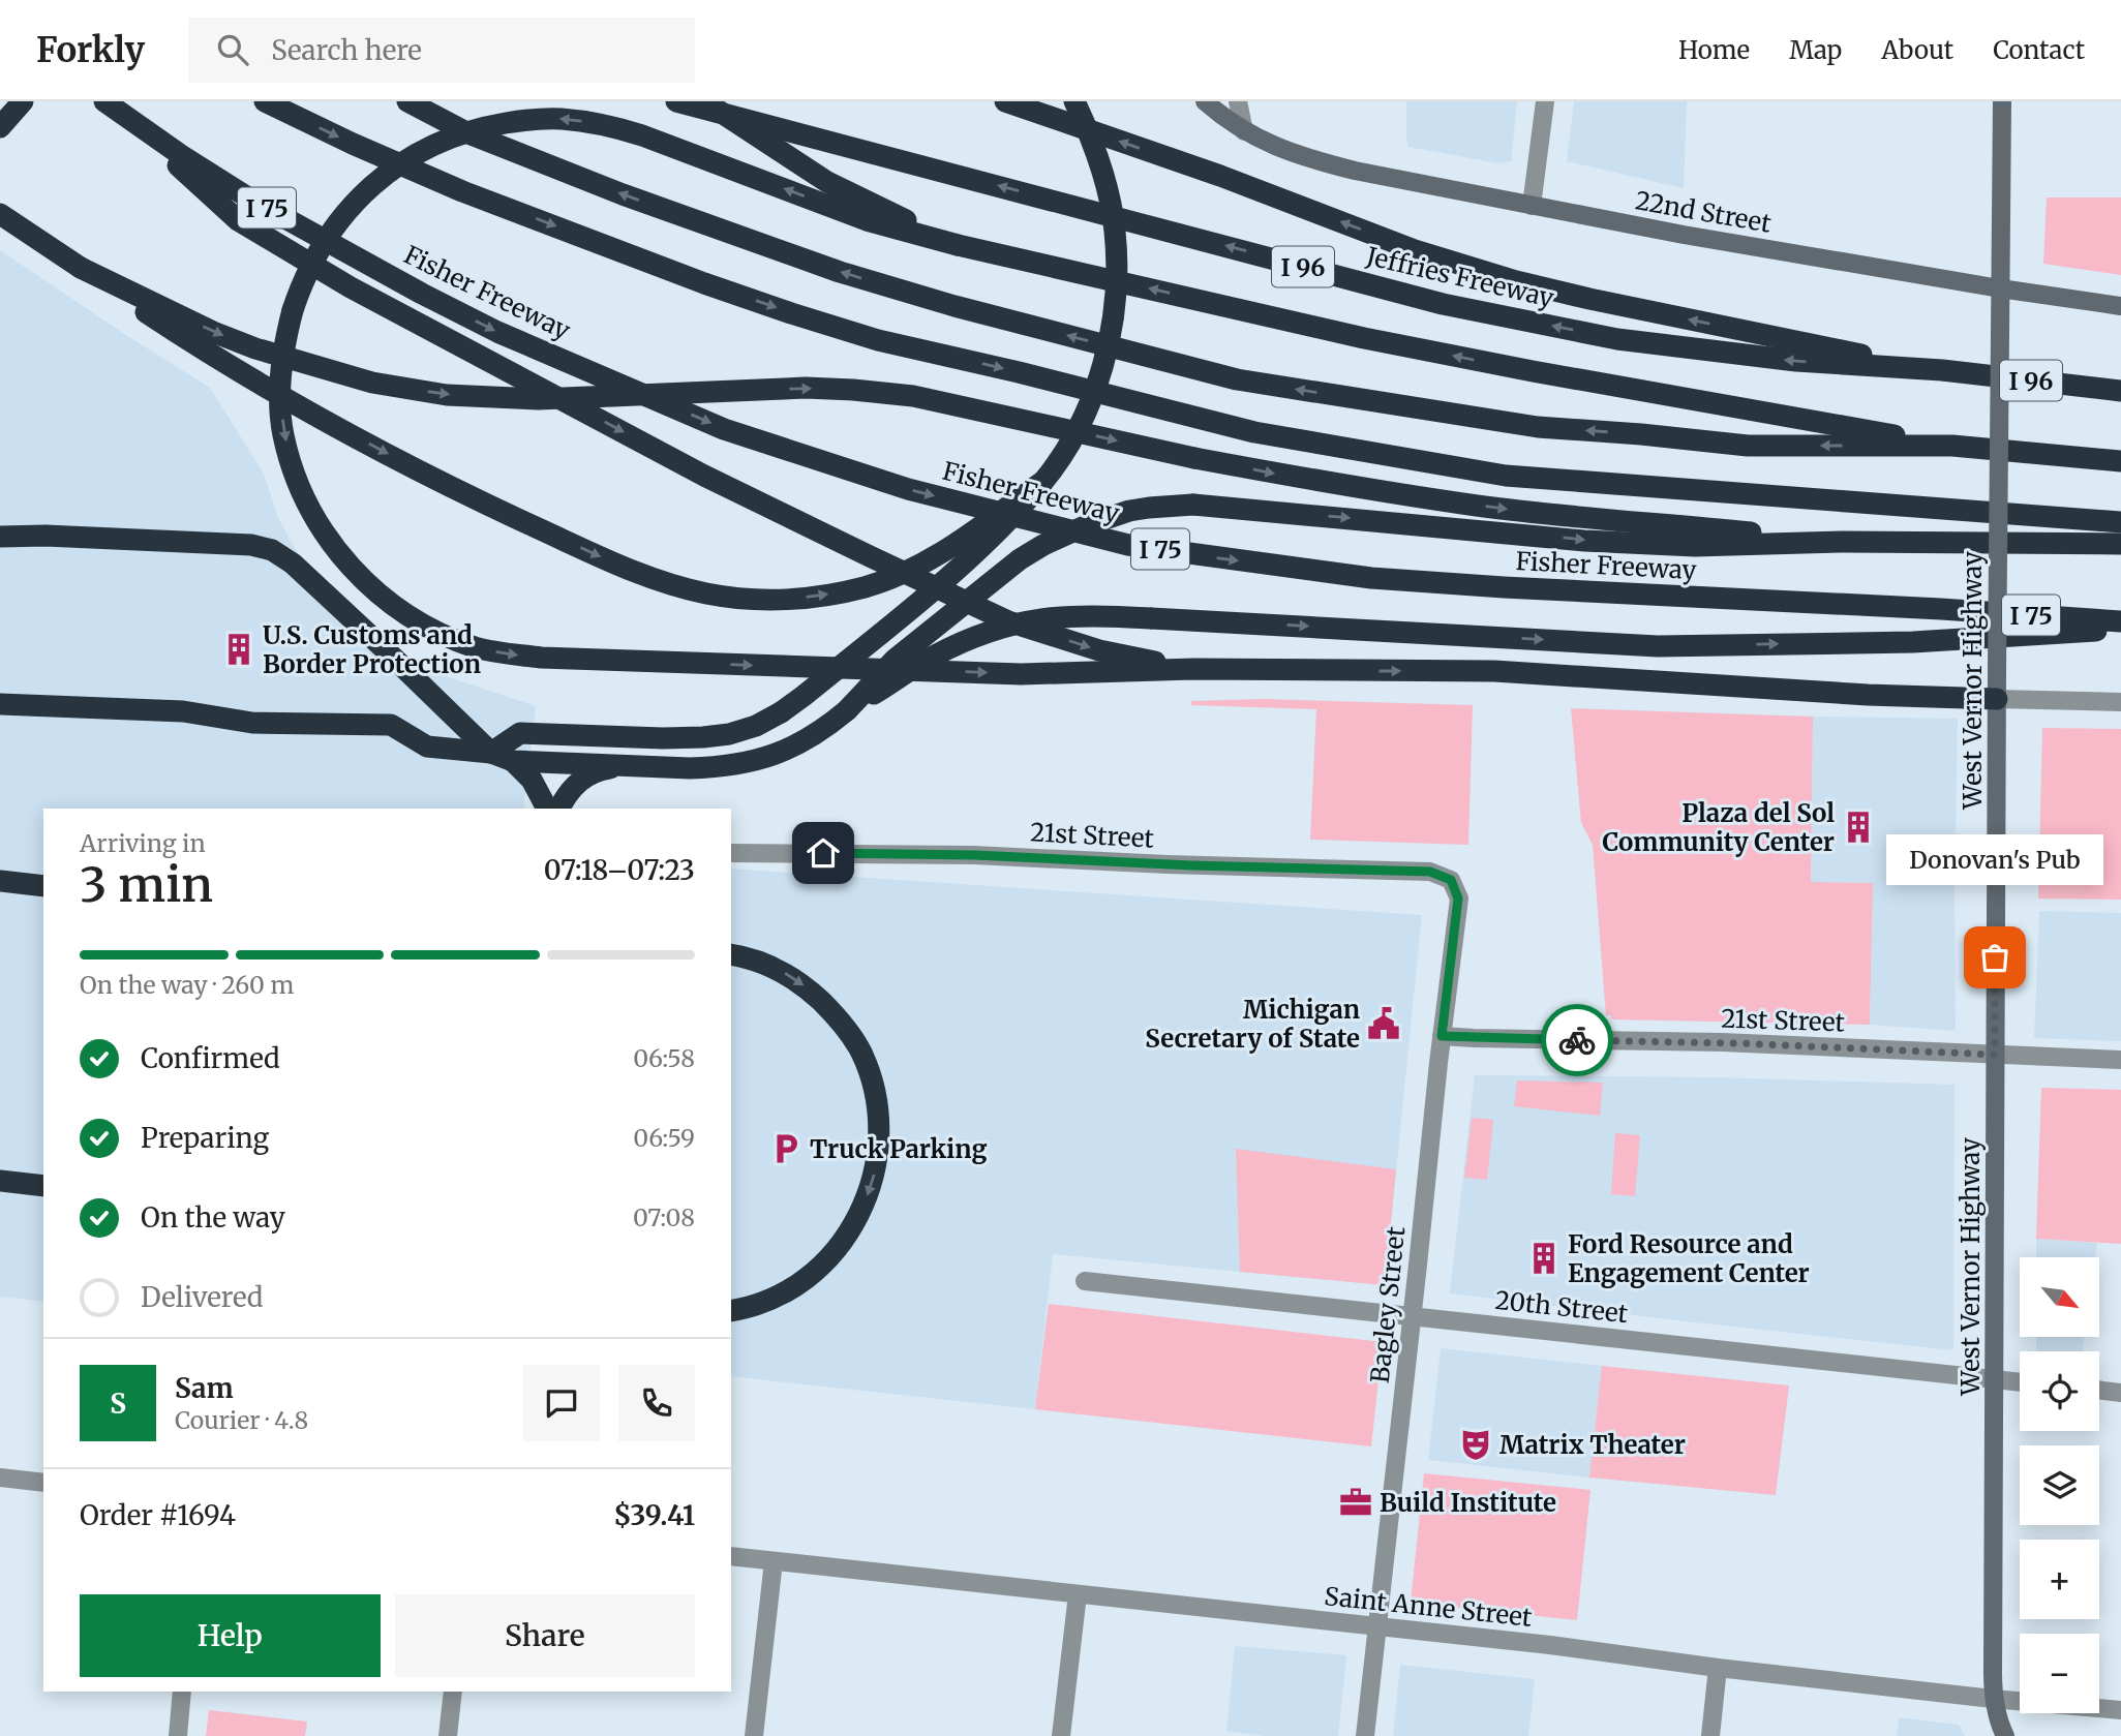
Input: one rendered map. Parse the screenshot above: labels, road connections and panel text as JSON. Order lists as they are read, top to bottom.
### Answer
{
  "streets": {
    "highway": [
      "I 75",
      "I 96",
      "Jeffries Freeway",
      "Fisher Freeway"
    ],
    "street": [
      "22nd Street",
      "West Vernor Highway",
      "21st Street",
      "Bagley Street",
      "20th Street",
      "Saint Anne Street"
    ]
  },
  "crossings": [
    ["22nd Street", "West Vernor Highway"],
    ["West Vernor Highway", "21st Street"],
    ["West Vernor Highway", "20th Street"],
    ["West Vernor Highway", "Saint Anne Street"],
    ["21st Street", "Bagley Street"],
    ["Bagley Street", "20th Street"],
    ["Bagley Street", "Saint Anne Street"]
  ],
  "places": {
    "building": ["U.S. Customs and Border Protection", "Plaza del Sol Community Center", "Ford Resource and Engagement Center"],
    "other": ["Donovan's Pub"],
    "public building": ["Michigan Secretary of State"],
    "parking": ["Truck Parking"],
    "theatre": ["Matrix Theater"],
    "office": ["Build Institute"]
  },
  "north": "bottom right",
  "page": {
    "header": "Forkly",
    "search": "Search here",
    "nav": [
      "Home",
      "Map",
      "About",
      "Contact"
    ],
    "heading": ["3 min", "Arriving in", "07:18–07:23"],
    "panel": [
      "Sam",
      "Courier · 4.8",
      "Order #1694",
      "$39.41"
    ],
    "bubble": "Donovan's Pub",
    "bar": "On the way · 260 m",
    "list": [
      ["Confirmed", "06:58"],
      ["Preparing", "06:59"],
      ["On the way", "07:08"],
      "Delivered"
    ],
    "map_buttons": ["+", "−"],
    "round": "S",
    "buttons": ["Help", "Share"]
  }
}
